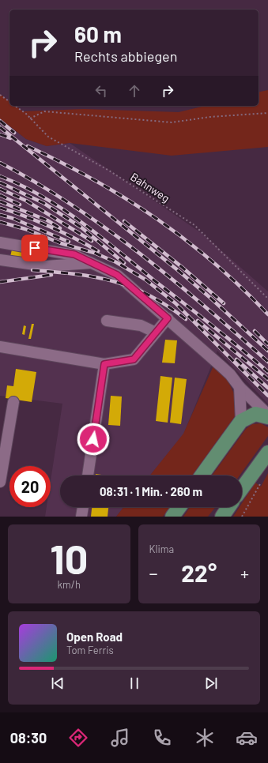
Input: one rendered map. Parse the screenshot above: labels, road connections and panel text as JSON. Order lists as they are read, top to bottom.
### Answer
{
  "streets": {
    "path": ["Bahnweg"]
  },
  "page": {
    "turn": ["60 m", "Rechts abbiegen"],
    "limit": "20",
    "trip": "08:31 · 1 Min. · 260 m",
    "tile": [
      ["10", "km/h"],
      "Klima"
    ],
    "heat": ["−", "22°", "+"],
    "song": ["Open Road", "Tom Ferris"],
    "tabs": "08:30"
  }
}
